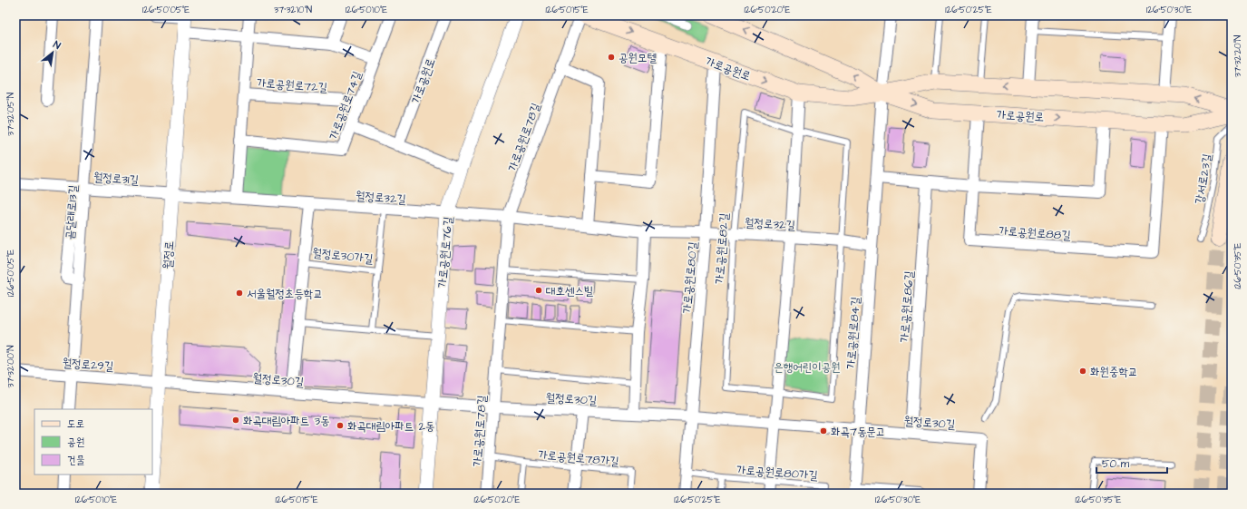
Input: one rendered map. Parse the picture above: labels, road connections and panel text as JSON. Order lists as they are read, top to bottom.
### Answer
{
  "streets": {
    "main road": ["가로공원로"],
    "street": [
      "가로공원로72길",
      "가로공원로74길",
      "가로공원로78길",
      "월정로31길",
      "월정로32길",
      "곰달래로13길",
      "가로공원로88길",
      "가로공원로76길",
      "월정로",
      "월정로30가길",
      "가로공원로80길",
      "가로공원로86길",
      "가로공원로84길",
      "월정로29길",
      "월정로30길"
    ],
    "lane": [
      "강서로23길",
      "가로공원로82길",
      "가로공원로78가길",
      "가로공원로80가길"
    ]
  },
  "crossings": [
    ["가로공원로", "가로공원로88길"],
    ["가로공원로", "가로공원로80길"],
    ["가로공원로", "가로공원로84길"],
    ["가로공원로72길", "가로공원로74길"],
    ["가로공원로72길", "월정로32길"],
    ["가로공원로78길", "월정로32길"],
    ["가로공원로78길", "월정로30길"],
    ["가로공원로78길", "가로공원로78가길"],
    ["월정로31길", "월정로32길"],
    ["월정로31길", "곰달래로13길"],
    ["월정로31길", "월정로"],
    ["월정로32길", "가로공원로82길"],
    ["월정로32길", "가로공원로76길"],
    ["월정로32길", "월정로"],
    ["월정로32길", "월정로30가길"],
    ["월정로32길", "가로공원로80길"],
    ["월정로32길", "가로공원로84길"],
    ["곰달래로13길", "월정로29길"],
    ["가로공원로76길", "월정로30길"],
    ["월정로", "월정로29길"],
    ["월정로", "월정로30길"],
    ["월정로30가길", "월정로30길"],
    ["가로공원로80길", "월정로30길"],
    ["가로공원로80길", "가로공원로80가길"],
    ["가로공원로86길", "월정로30길"],
    ["가로공원로84길", "월정로30길"],
    ["월정로29길", "월정로30길"]
  ],
  "parks": ["은행어린이공원"],
  "places": [
    "공원모텔",
    "대호센스빌",
    "서울월정초등학교",
    "화원중학교",
    "화곡대림아파트 3동",
    "화곡대림아파트 2동",
    "화곡7동문고"
  ],
  "legend": ["도로", "공원", "건물"],
  "scale_bar": "50 m",
  "north": "top right",
  "coordinates": [
    "126°50'05\"E",
    "37°32'10\"N",
    "126°50'10\"E",
    "126°50'15\"E",
    "126°50'20\"E",
    "126°50'25\"E",
    "126°50'30\"E",
    "37°32'20\"N",
    "37°32'05\"N",
    "126°50'35\"E",
    "37°32'00\"N"
  ]
}
